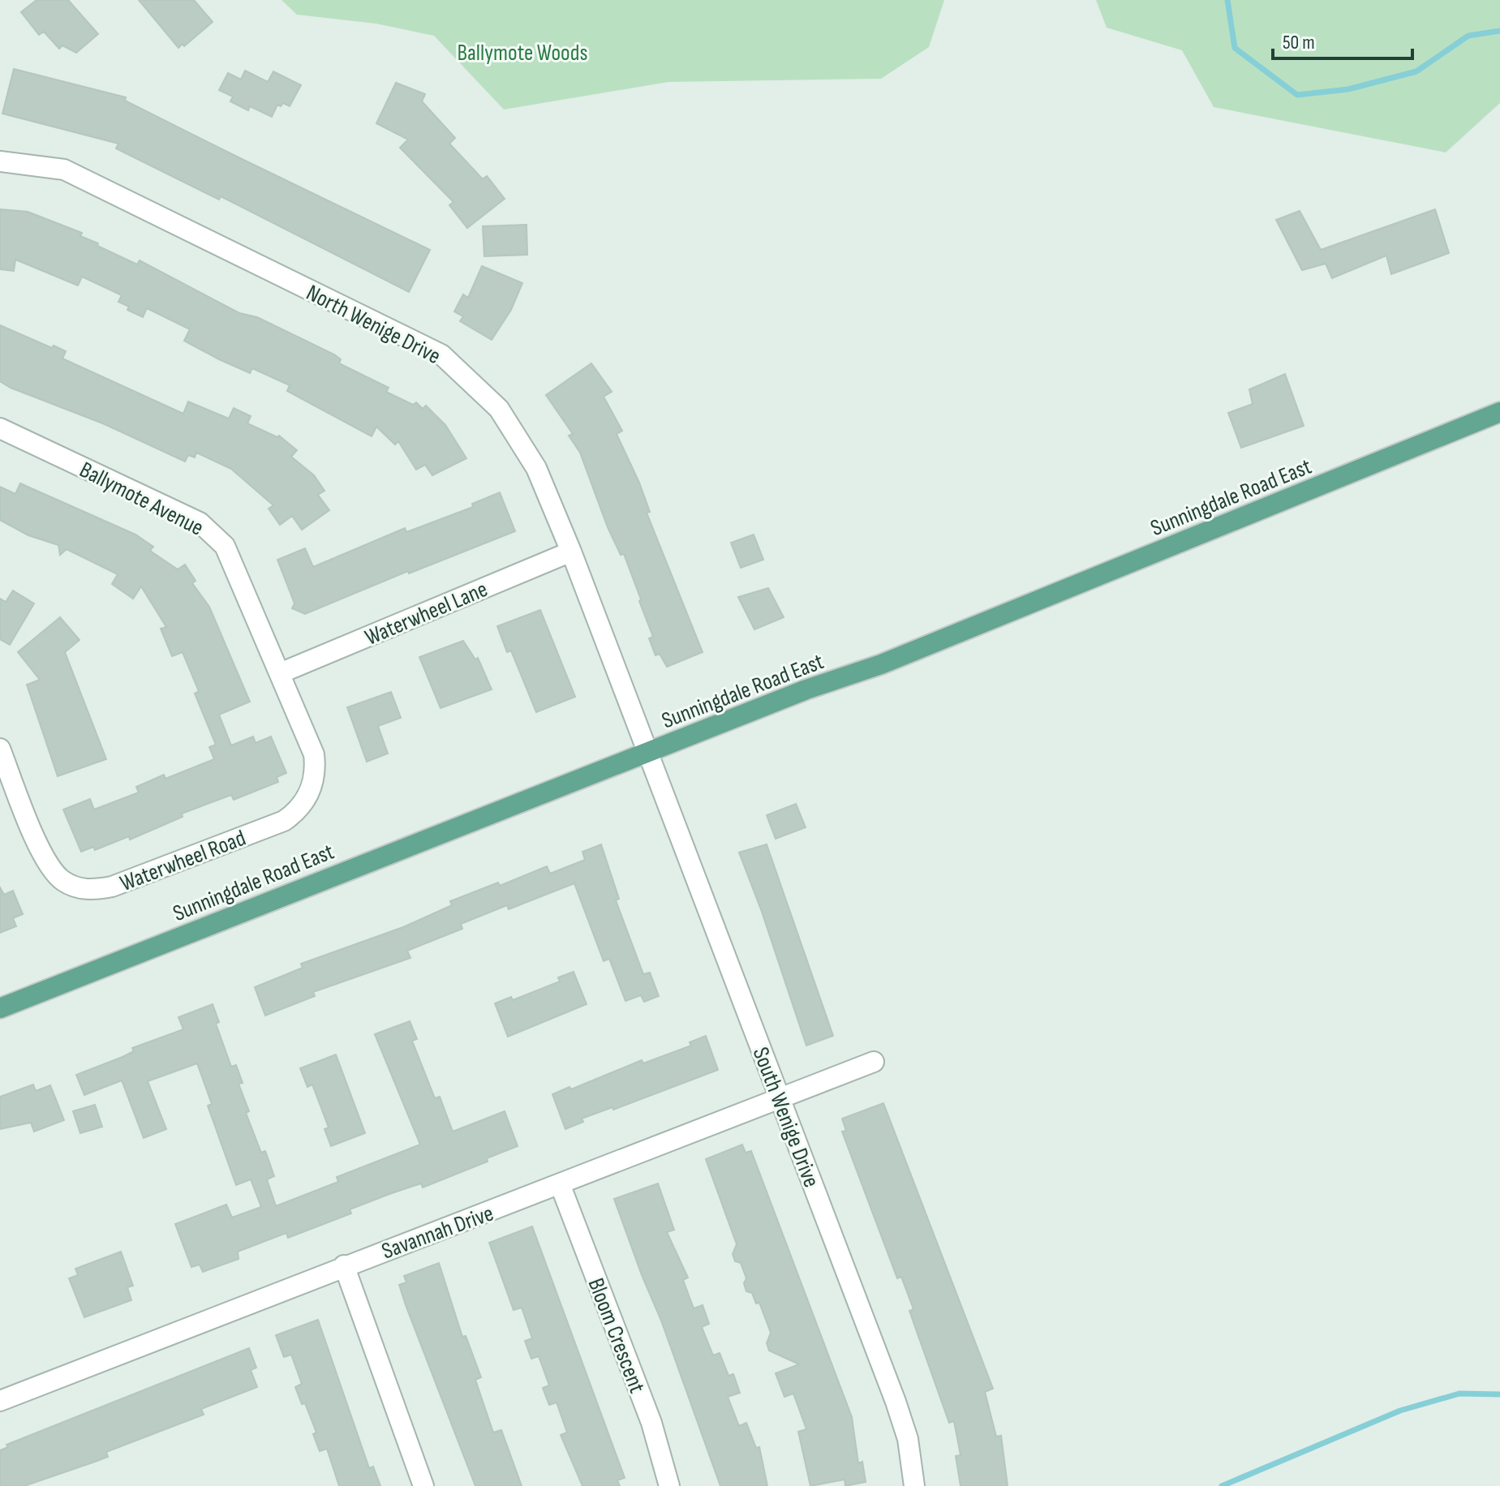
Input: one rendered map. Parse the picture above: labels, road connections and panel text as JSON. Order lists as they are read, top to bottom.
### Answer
{
  "streets": {
    "main road": ["Sunningdale Road East"],
    "street": [
      "North Wenige Drive",
      "Ballymote Avenue",
      "Waterwheel Lane",
      "Waterwheel Road",
      "South Wenige Drive",
      "Savannah Drive",
      "Bloom Crescent"
    ]
  },
  "crossings": [
    ["North Wenige Drive", "Sunningdale Road East"],
    ["North Wenige Drive", "Waterwheel Lane"],
    ["North Wenige Drive", "South Wenige Drive"],
    ["Sunningdale Road East", "South Wenige Drive"],
    ["Ballymote Avenue", "Waterwheel Lane"],
    ["Ballymote Avenue", "Waterwheel Road"],
    ["Waterwheel Lane", "Waterwheel Road"],
    ["South Wenige Drive", "Savannah Drive"],
    ["Savannah Drive", "Bloom Crescent"]
  ],
  "parks": ["Ballymote Woods"],
  "scale_bar": "50 m"
}
